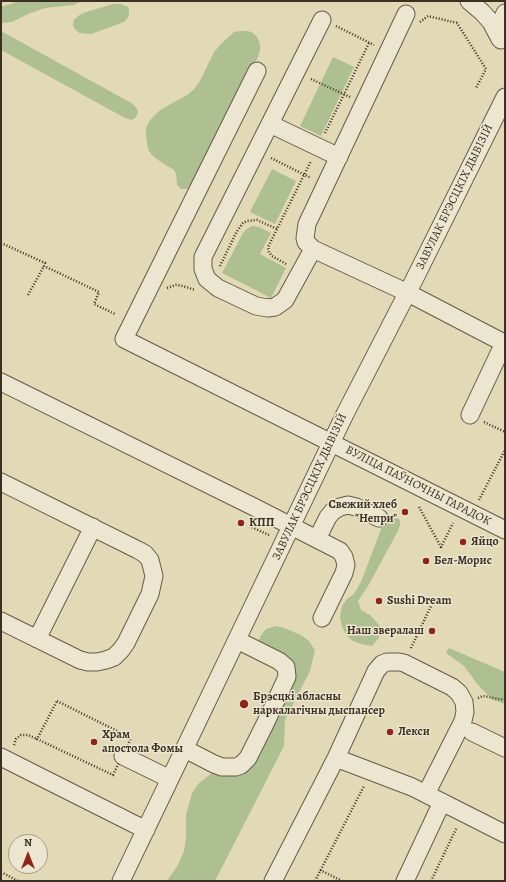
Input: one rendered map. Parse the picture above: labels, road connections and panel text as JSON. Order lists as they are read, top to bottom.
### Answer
{
  "streets": {
    "street": ["ЗАВУЛАК БРЭСЦКІХ ДЫВІЗІЙ", "ВУЛІЦА ПАЎНОЧНЫ ГАРАДОК"]
  },
  "crossings": [
    ["ЗАВУЛАК БРЭСЦКІХ ДЫВІЗІЙ", "ВУЛІЦА ПАЎНОЧНЫ ГАРАДОК"]
  ],
  "places": [
    "Свежий хлеб \"Непри\"",
    "КПП",
    "Яйцо",
    "Бел-Морис",
    "Sushi Dream",
    "Наш звералаш",
    "Брэсцкі абласны наркалагічны дыспансер",
    "Лекси",
    "Храм апостола Фомы"
  ],
  "north": "top"
}
